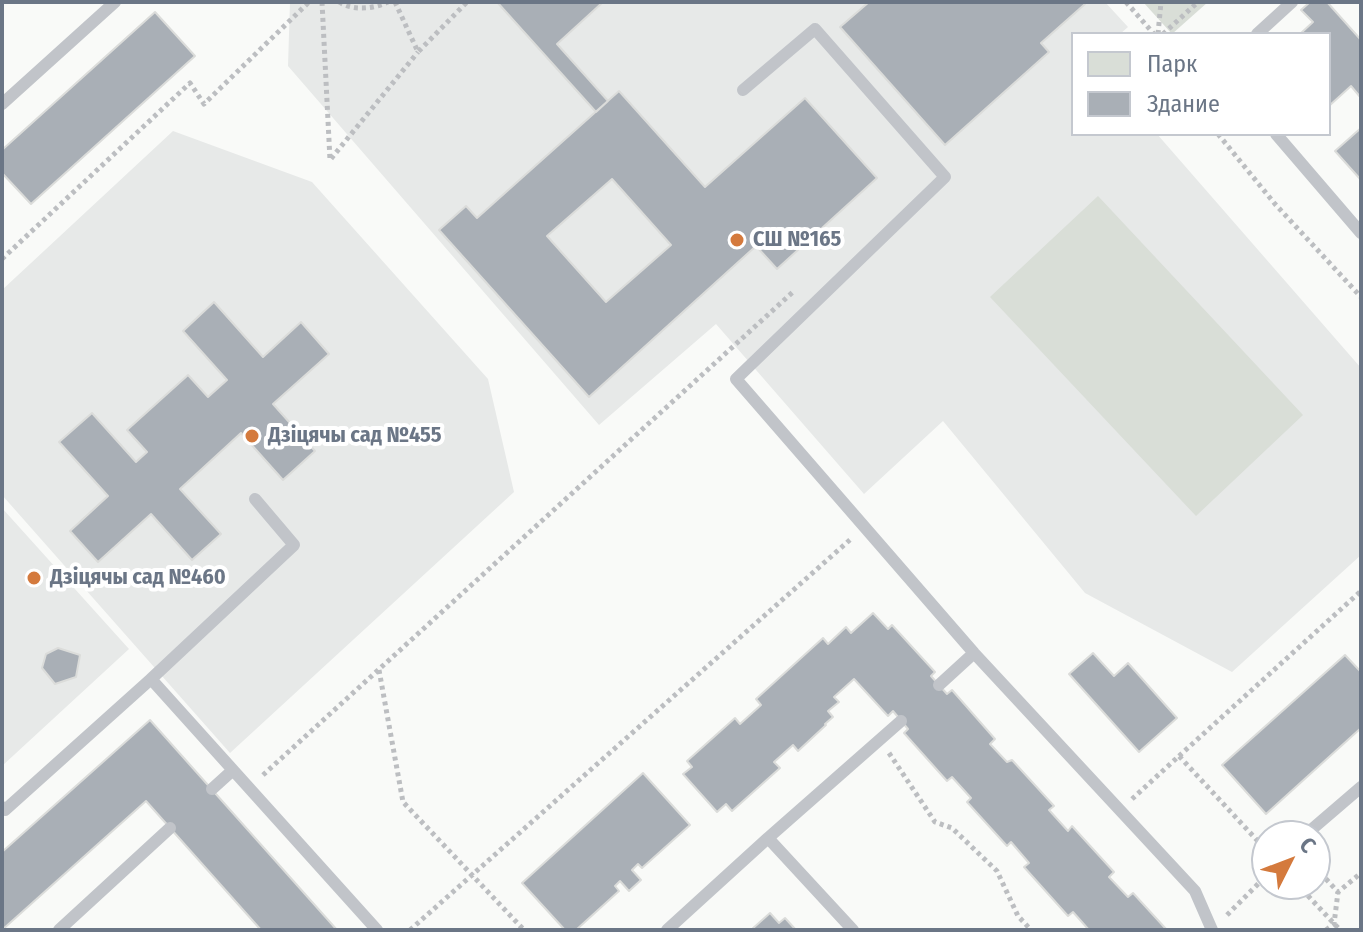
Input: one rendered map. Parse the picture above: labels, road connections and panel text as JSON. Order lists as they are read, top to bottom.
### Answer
{
  "places": ["СШ №165", "Дзіцячы сад №455", "Дзіцячы сад №460"],
  "legend": ["Парк", "Здание"],
  "north": "top right"
}
